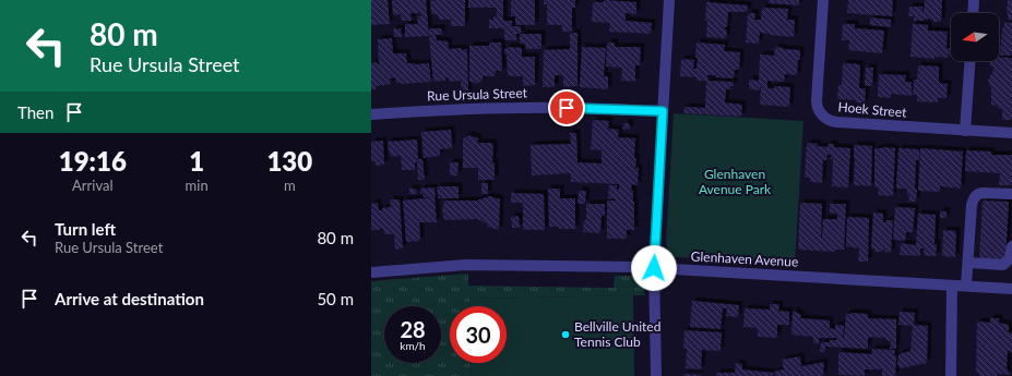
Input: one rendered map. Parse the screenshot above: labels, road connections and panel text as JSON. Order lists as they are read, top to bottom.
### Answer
{
  "streets": {
    "street": ["Rue Ursula Street", "Hoek Street", "Glenhaven Avenue"]
  },
  "parks": ["Glenhaven Avenue Park"],
  "places": ["Bellville United Tennis Club"],
  "north": "left",
  "page": {
    "turn": ["80 m", "Rue Ursula Street"],
    "then": "Then",
    "eta": [
      "19:16",
      "Arrival",
      "1",
      "min",
      "130",
      "m"
    ],
    "list": [
      {
        "name": "Turn left",
        "note": "Rue Ursula Street",
        "value": "80 m"
      },
      {
        "name": "Arrive at destination",
        "value": "50 m"
      }
    ],
    "speed": "28 km/h",
    "limit": "30"
  }
}
